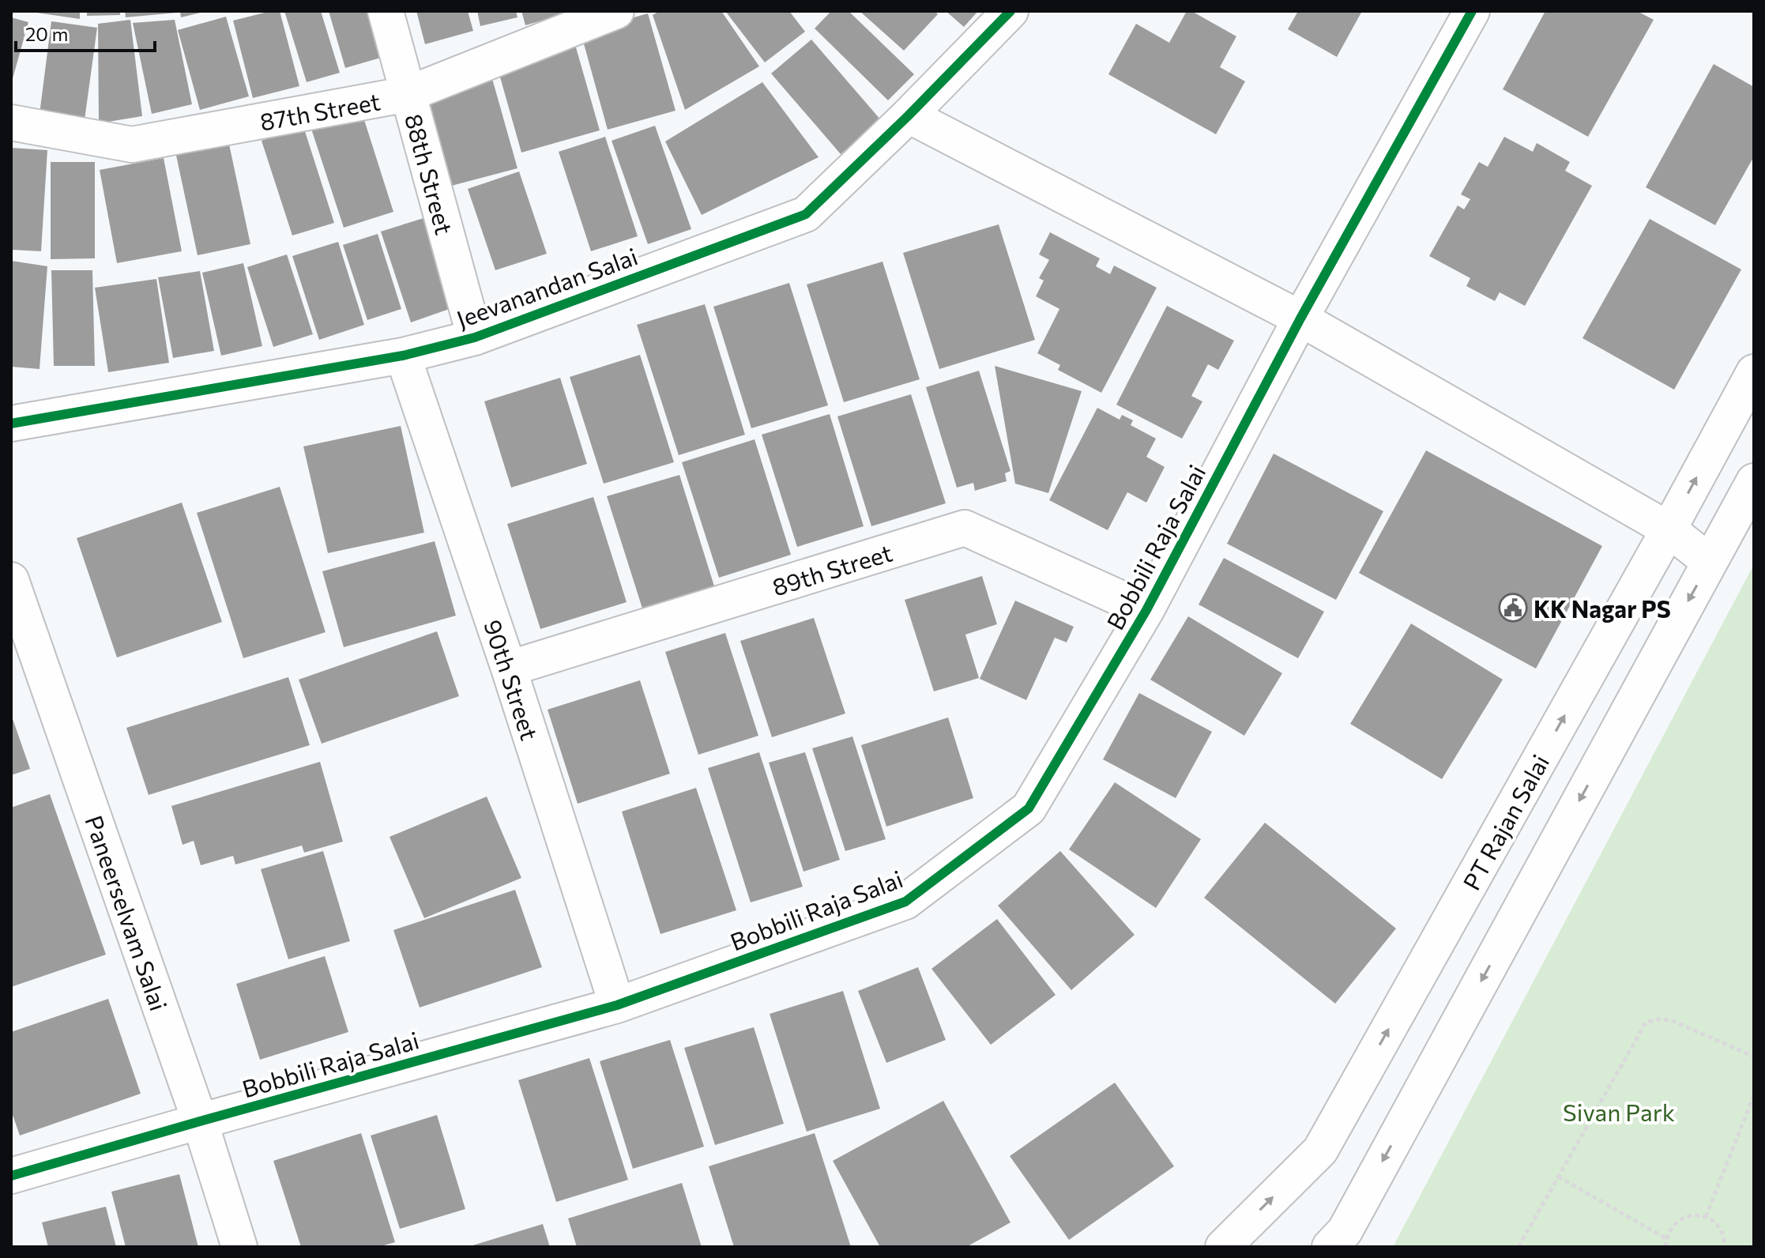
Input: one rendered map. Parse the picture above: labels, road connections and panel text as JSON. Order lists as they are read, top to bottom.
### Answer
{
  "streets": {
    "street": [
      "87th Street",
      "88th Street",
      "Jeevanandan Salai",
      "Bobbili Raja Salai",
      "89th Street",
      "90th Street",
      "PT Rajan Salai",
      "Paneerselvam Salai"
    ]
  },
  "crossings": [
    ["87th Street", "88th Street"],
    ["88th Street", "Jeevanandan Salai"],
    ["Jeevanandan Salai", "90th Street"],
    ["Bobbili Raja Salai", "89th Street"],
    ["Bobbili Raja Salai", "90th Street"],
    ["Bobbili Raja Salai", "Paneerselvam Salai"],
    ["89th Street", "90th Street"]
  ],
  "parks": ["Sivan Park"],
  "places": {
    "public building": ["KK Nagar PS"]
  },
  "scale_bar": "20 m"
}
